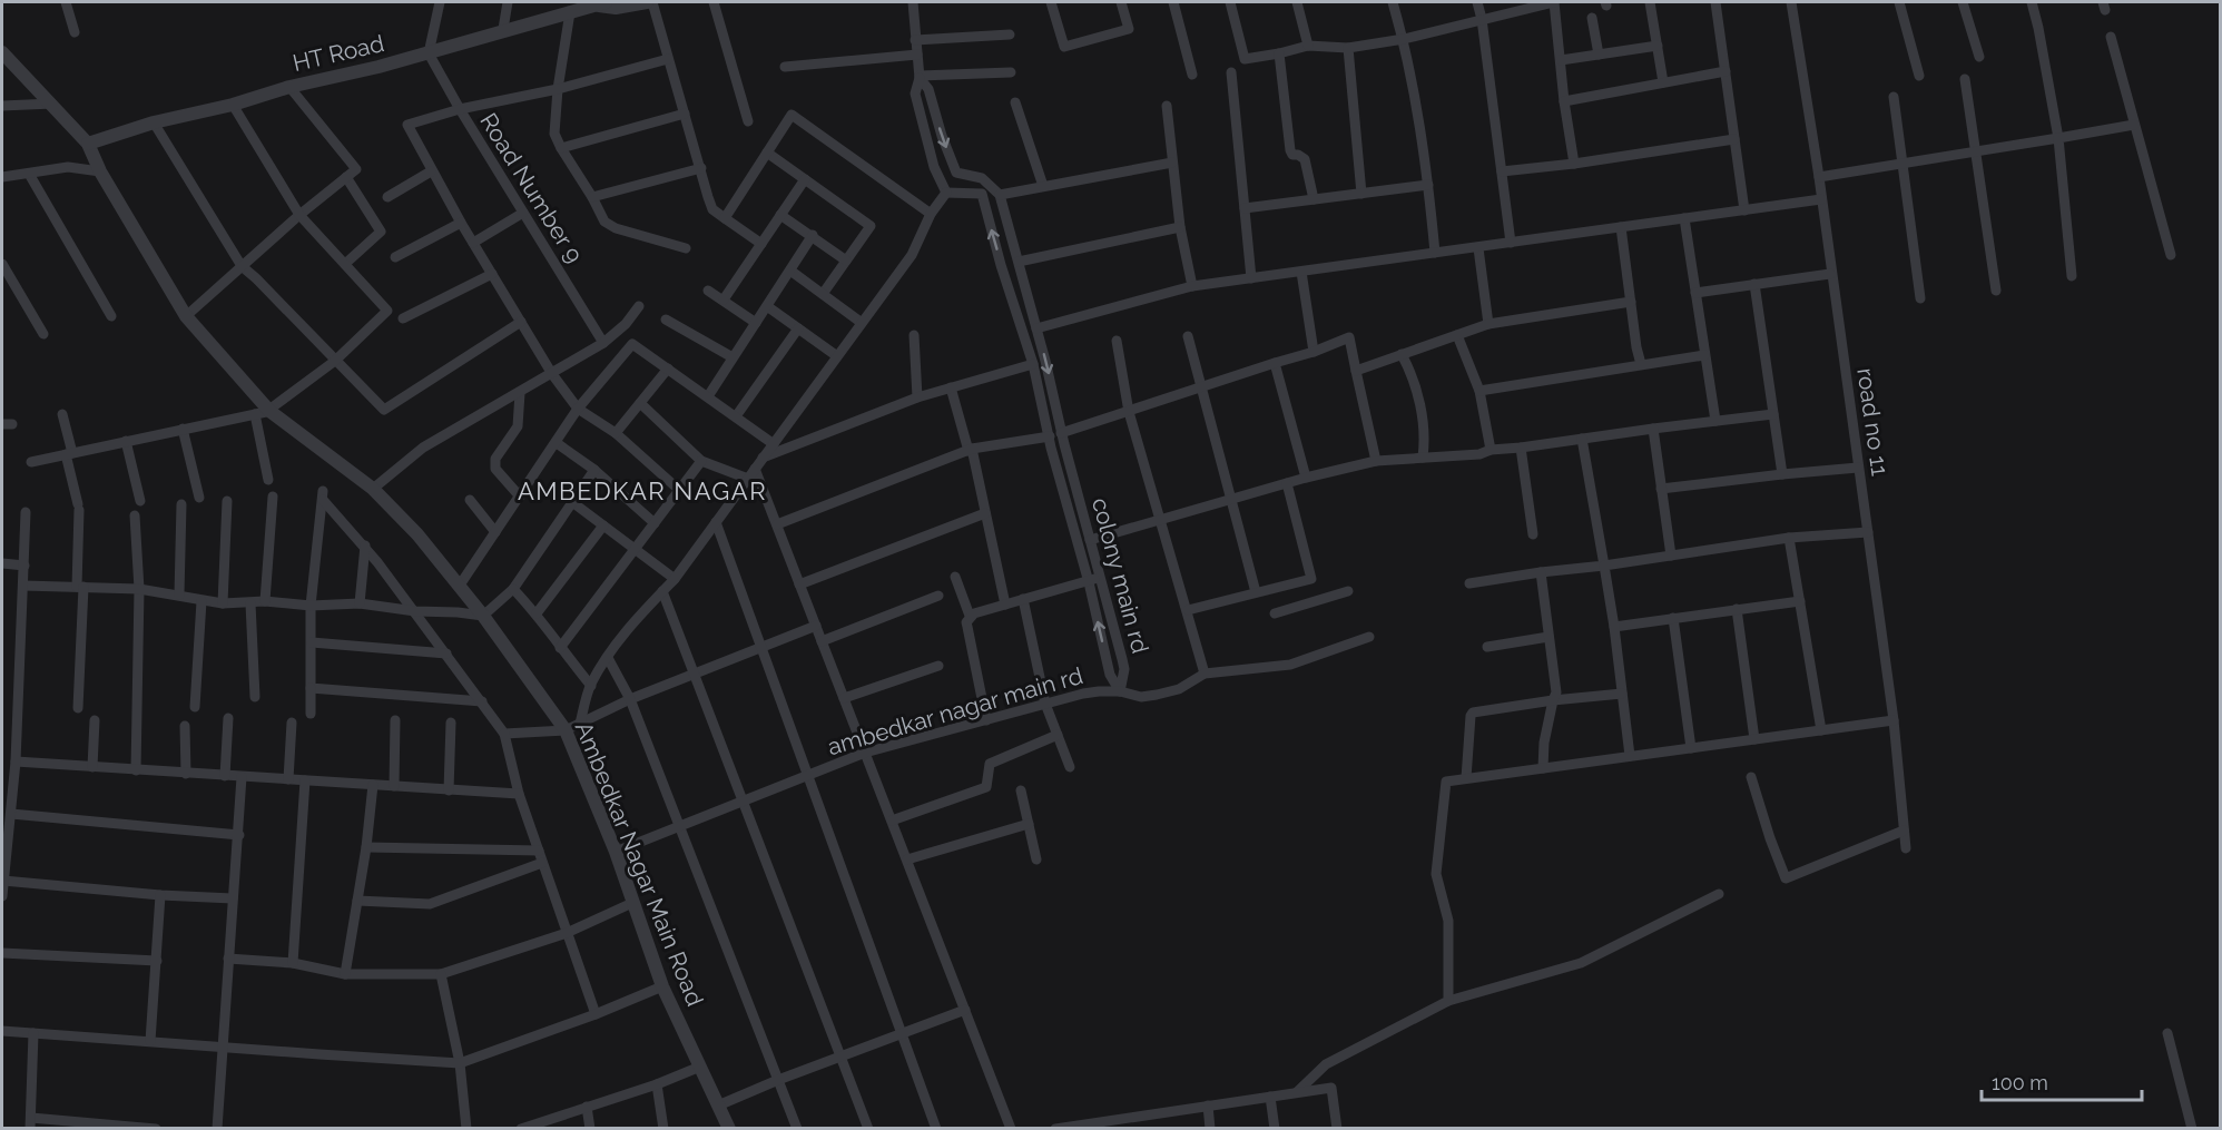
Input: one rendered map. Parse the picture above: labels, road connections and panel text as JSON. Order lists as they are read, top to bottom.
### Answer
{
  "streets": {
    "street": [
      "HT Road",
      "Road Number 9",
      "road no 11",
      "colony main rd",
      "ambedkar nagar main rd",
      "Ambedkar Nagar Main Road"
    ]
  },
  "crossings": [
    ["HT Road", "Road Number 9"],
    ["HT Road", "Ambedkar Nagar Main Road"],
    ["colony main rd", "ambedkar nagar main rd"],
    ["ambedkar nagar main rd", "Ambedkar Nagar Main Road"]
  ],
  "districts": ["AMBEDKAR NAGAR"],
  "scale_bar": "100 m"
}
